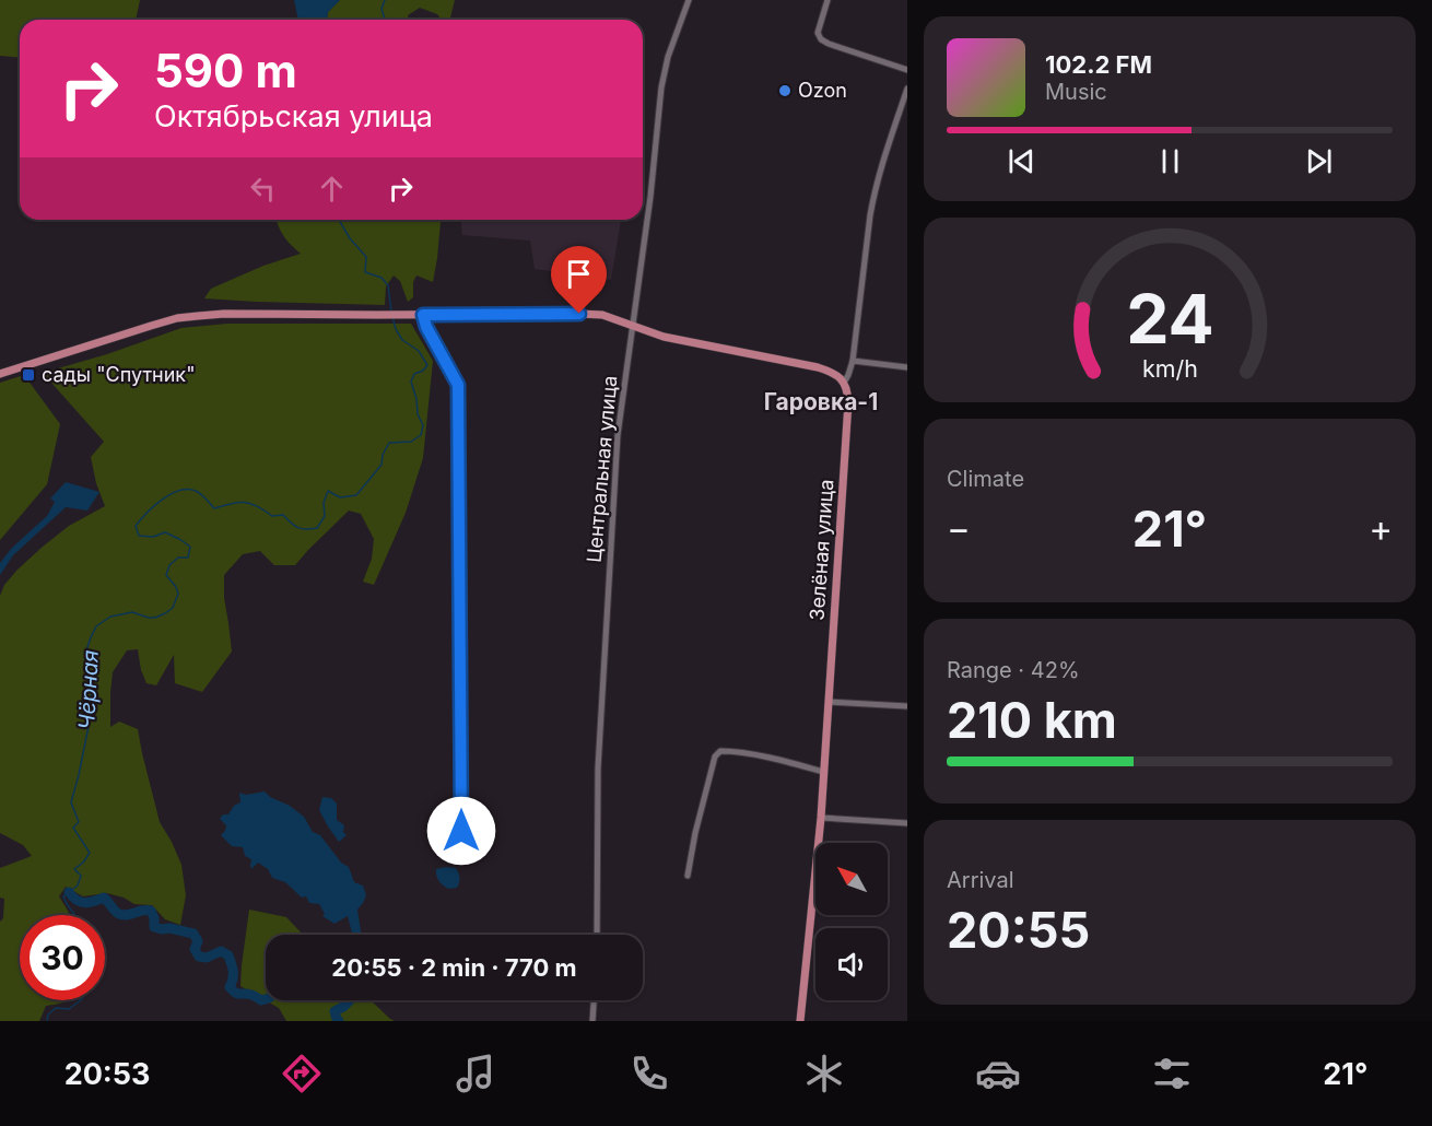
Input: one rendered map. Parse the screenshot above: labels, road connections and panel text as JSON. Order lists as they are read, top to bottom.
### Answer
{
  "streets": {
    "main road": ["Зелёная улица"],
    "street": ["Центральная улица"]
  },
  "districts": ["Гаровка-1"],
  "water": ["Чёрная"],
  "places": {
    "other": ["Ozon"],
    "transit": ["сады \"Спутник\""]
  },
  "north": "top left",
  "page": {
    "turn": ["590 m", "Октябрьская улица"],
    "song": ["102.2 FM", "Music"],
    "tile": [
      "Climate",
      ["Range · 42%", "210 km"],
      ["Arrival", "20:55"]
    ],
    "heat": ["−", "21°", "+"],
    "limit": "30",
    "trip": "20:55 · 2 min · 770 m",
    "tabs": ["20:53", "21°"],
    "gauge": ["24", "km/h"]
  }
}
